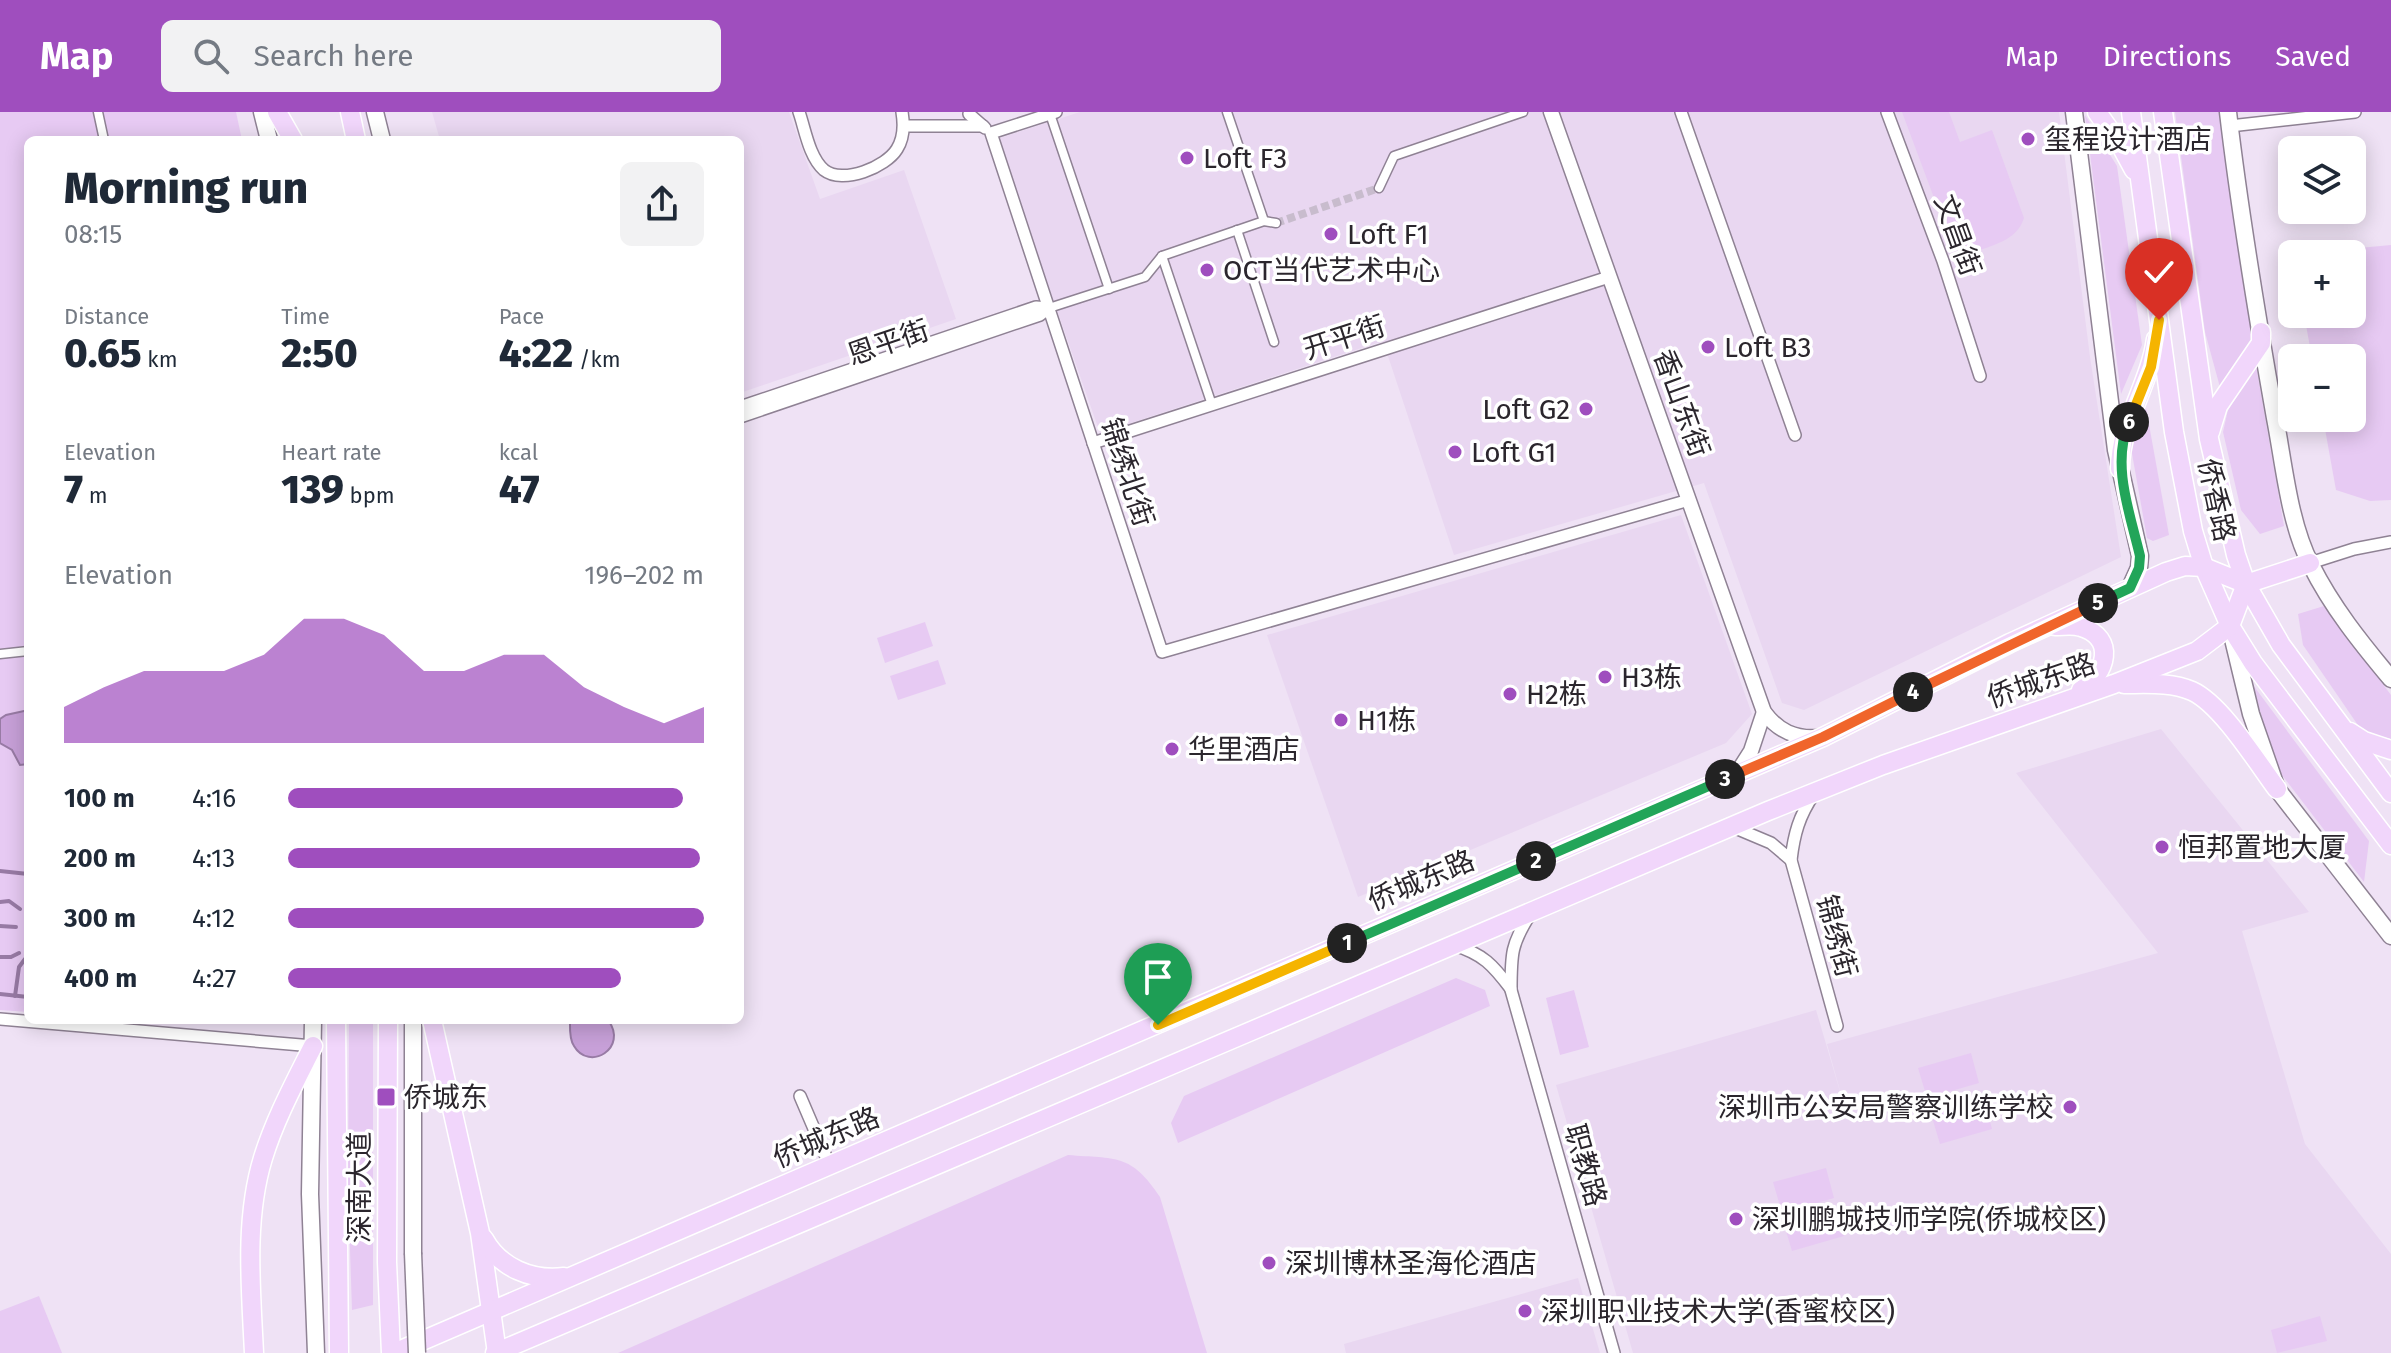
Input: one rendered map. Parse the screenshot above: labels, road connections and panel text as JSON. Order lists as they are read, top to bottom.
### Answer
{
  "streets": {
    "main road": ["侨香路", "侨城东路", "深南大道"],
    "street": [
      "文昌街",
      "开平街",
      "恩平街",
      "香山东街",
      "锦绣北街",
      "锦绣街",
      "职教路"
    ]
  },
  "crossings": [
    ["开平街", "香山东街"],
    ["开平街", "锦绣北街"],
    ["恩平街", "锦绣北街"],
    ["香山东街", "锦绣北街"],
    ["侨香路", "侨城东路"],
    ["侨城东路", "锦绣街"],
    ["侨城东路", "职教路"],
    ["侨城东路", "深南大道"]
  ],
  "places": {
    "other": [
      "玺程设计酒店",
      "Loft F3",
      "Loft F1",
      "OCT当代艺术中心",
      "Loft B3",
      "Loft G2",
      "Loft G1",
      "H3栋",
      "H2栋",
      "H1栋",
      "华里酒店",
      "恒邦置地大厦",
      "深圳市公安局警察训练学校",
      "深圳鹏城技师学院(侨城校区)",
      "深圳博林圣海伦酒店",
      "深圳职业技术大学(香蜜校区)"
    ],
    "transit": ["侨城东"]
  },
  "page": {
    "header": "Map",
    "search": "Search here",
    "nav": ["Map", "Directions", "Saved"],
    "map_buttons": ["+", "−"],
    "heading": ["Morning run", "08:15"],
    "stats": [
      ["Distance", "0.65 km"],
      ["Time", "2:50"],
      ["Pace", "4:22 /km"],
      ["Elevation", "7 m"],
      ["Heart rate", "139 bpm"],
      ["kcal", "47"]
    ],
    "pins": [
      "6",
      "5",
      "4",
      "3",
      "2",
      "1"
    ],
    "chart": ["Elevation", "196–202 m"],
    "list": [
      {
        "name": "100 m",
        "note": "4:16"
      },
      {
        "name": "200 m",
        "note": "4:13"
      },
      {
        "name": "300 m",
        "note": "4:12"
      },
      {
        "name": "400 m",
        "note": "4:27"
      }
    ]
  }
}
